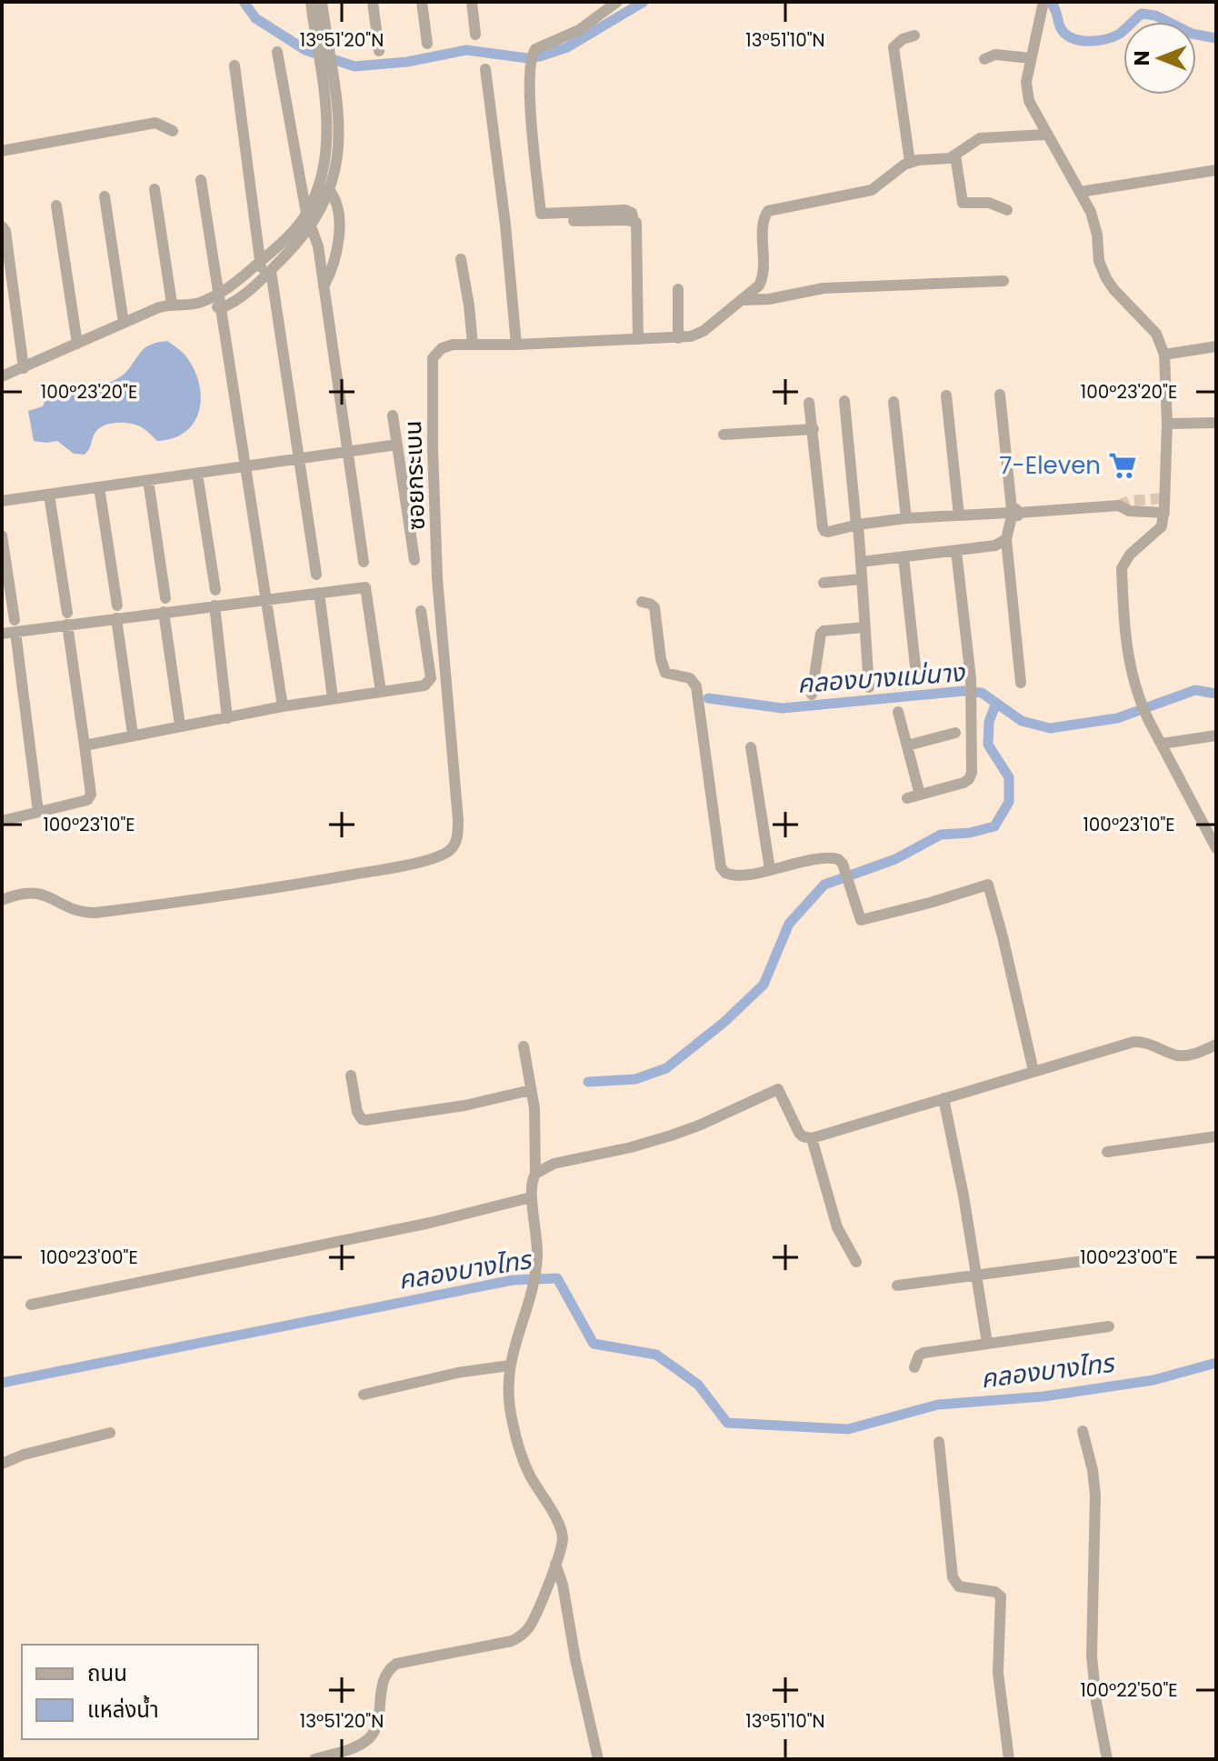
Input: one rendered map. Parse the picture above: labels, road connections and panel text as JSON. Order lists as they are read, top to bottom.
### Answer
{
  "streets": {
    "street": ["ซอยกระเบน"]
  },
  "water": ["คลองบางแม่นาง", "คลองบางไทร"],
  "places": {
    "supermarket": ["7-Eleven"]
  },
  "legend": ["ถนน", "แหล่งน้ำ"],
  "north": "left",
  "coordinates": [
    "13°51'20\"N",
    "13°51'10\"N",
    "100°23'20\"E",
    "100°23'10\"E",
    "100°23'00\"E",
    "100°22'50\"E"
  ]
}
